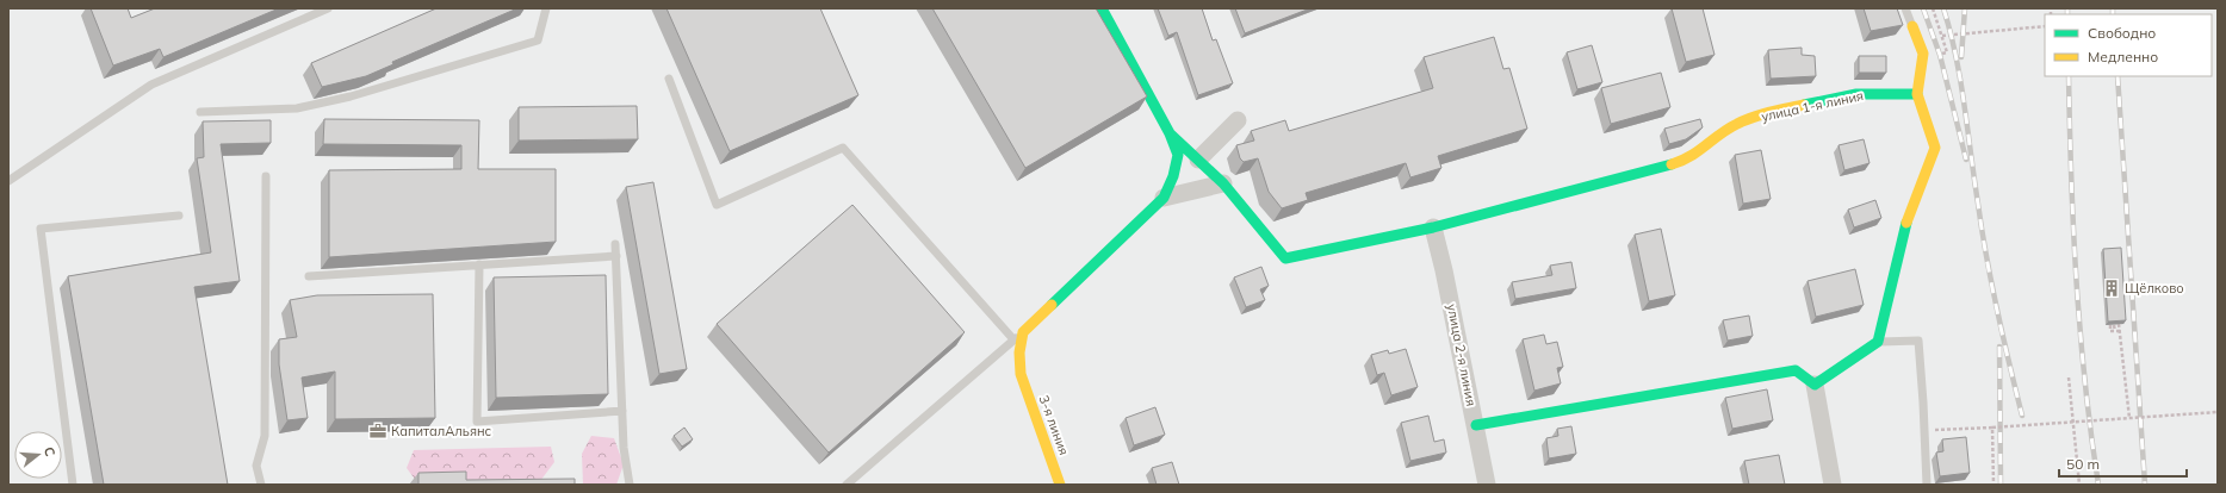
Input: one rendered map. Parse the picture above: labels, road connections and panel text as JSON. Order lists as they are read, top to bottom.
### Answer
{
  "streets": {
    "street": ["улица 1-я линия", "улица 2-я линия", "3-я линия"]
  },
  "crossings": [
    ["улица 1-я линия", "улица 2-я линия"]
  ],
  "places": {
    "building": ["Щёлково"],
    "office": ["КапиталАльянс"]
  },
  "legend": ["Свободно", "Медленно"],
  "scale_bar": "50 m",
  "north": "right"
}
